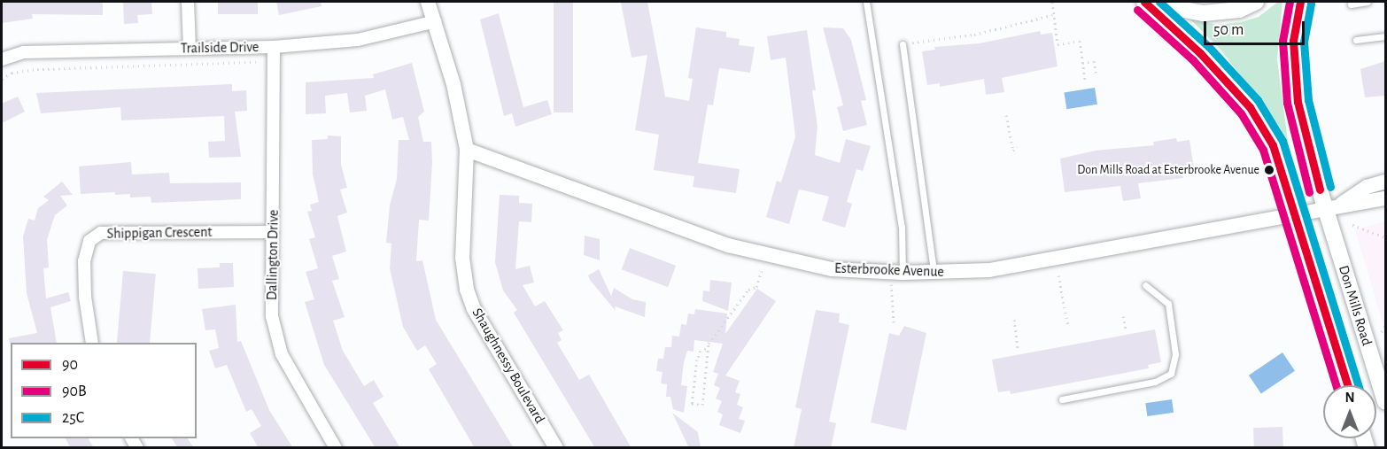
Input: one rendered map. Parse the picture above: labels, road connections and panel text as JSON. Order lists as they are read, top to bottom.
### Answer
{
  "streets": {
    "main road": ["Don Mills Road"],
    "street": [
      "Trailside Drive",
      "Shippigan Crescent",
      "Dallington Drive",
      "Esterbrooke Avenue",
      "Shaughnessy Boulevard"
    ]
  },
  "crossings": [
    ["Trailside Drive", "Dallington Drive"],
    ["Trailside Drive", "Shaughnessy Boulevard"],
    ["Shippigan Crescent", "Dallington Drive"],
    ["Esterbrooke Avenue", "Don Mills Road"],
    ["Esterbrooke Avenue", "Shaughnessy Boulevard"]
  ],
  "places": ["Don Mills Road at Esterbrooke Avenue"],
  "lines": ["transit line 90", "transit line 90B", "transit line 25C"],
  "legend": ["90", "90B", "25C"],
  "scale_bar": "50 m",
  "north": "top"
}
